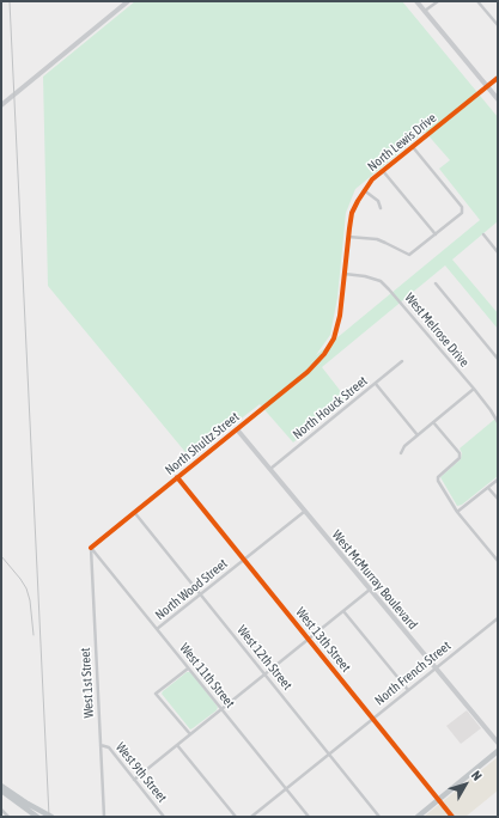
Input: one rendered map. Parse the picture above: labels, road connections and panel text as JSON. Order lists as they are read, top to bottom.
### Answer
{
  "streets": {
    "street": [
      "North Lewis Drive",
      "West Melrose Drive",
      "North Houck Street",
      "North Shultz Street",
      "West McMurray Boulevard",
      "North Wood Street",
      "West 13th Street",
      "West 12th Street",
      "North French Street",
      "West 11th Street",
      "West 1st Street",
      "West 9th Street"
    ]
  },
  "crossings": [
    ["North Lewis Drive", "West Melrose Drive"],
    ["North Lewis Drive", "North Shultz Street"],
    ["North Houck Street", "West McMurray Boulevard"],
    ["North Shultz Street", "West McMurray Boulevard"],
    ["North Shultz Street", "West 13th Street"],
    ["North Shultz Street", "West 12th Street"],
    ["North Shultz Street", "West 11th Street"],
    ["North Shultz Street", "West 1st Street"],
    ["West McMurray Boulevard", "North Wood Street"],
    ["West McMurray Boulevard", "North French Street"],
    ["North Wood Street", "West 13th Street"],
    ["North Wood Street", "West 12th Street"],
    ["North Wood Street", "West 11th Street"],
    ["West 13th Street", "North French Street"],
    ["West 12th Street", "North French Street"],
    ["North French Street", "West 11th Street"],
    ["West 11th Street", "West 1st Street"],
    ["West 1st Street", "West 9th Street"]
  ],
  "north": "top right"
}
